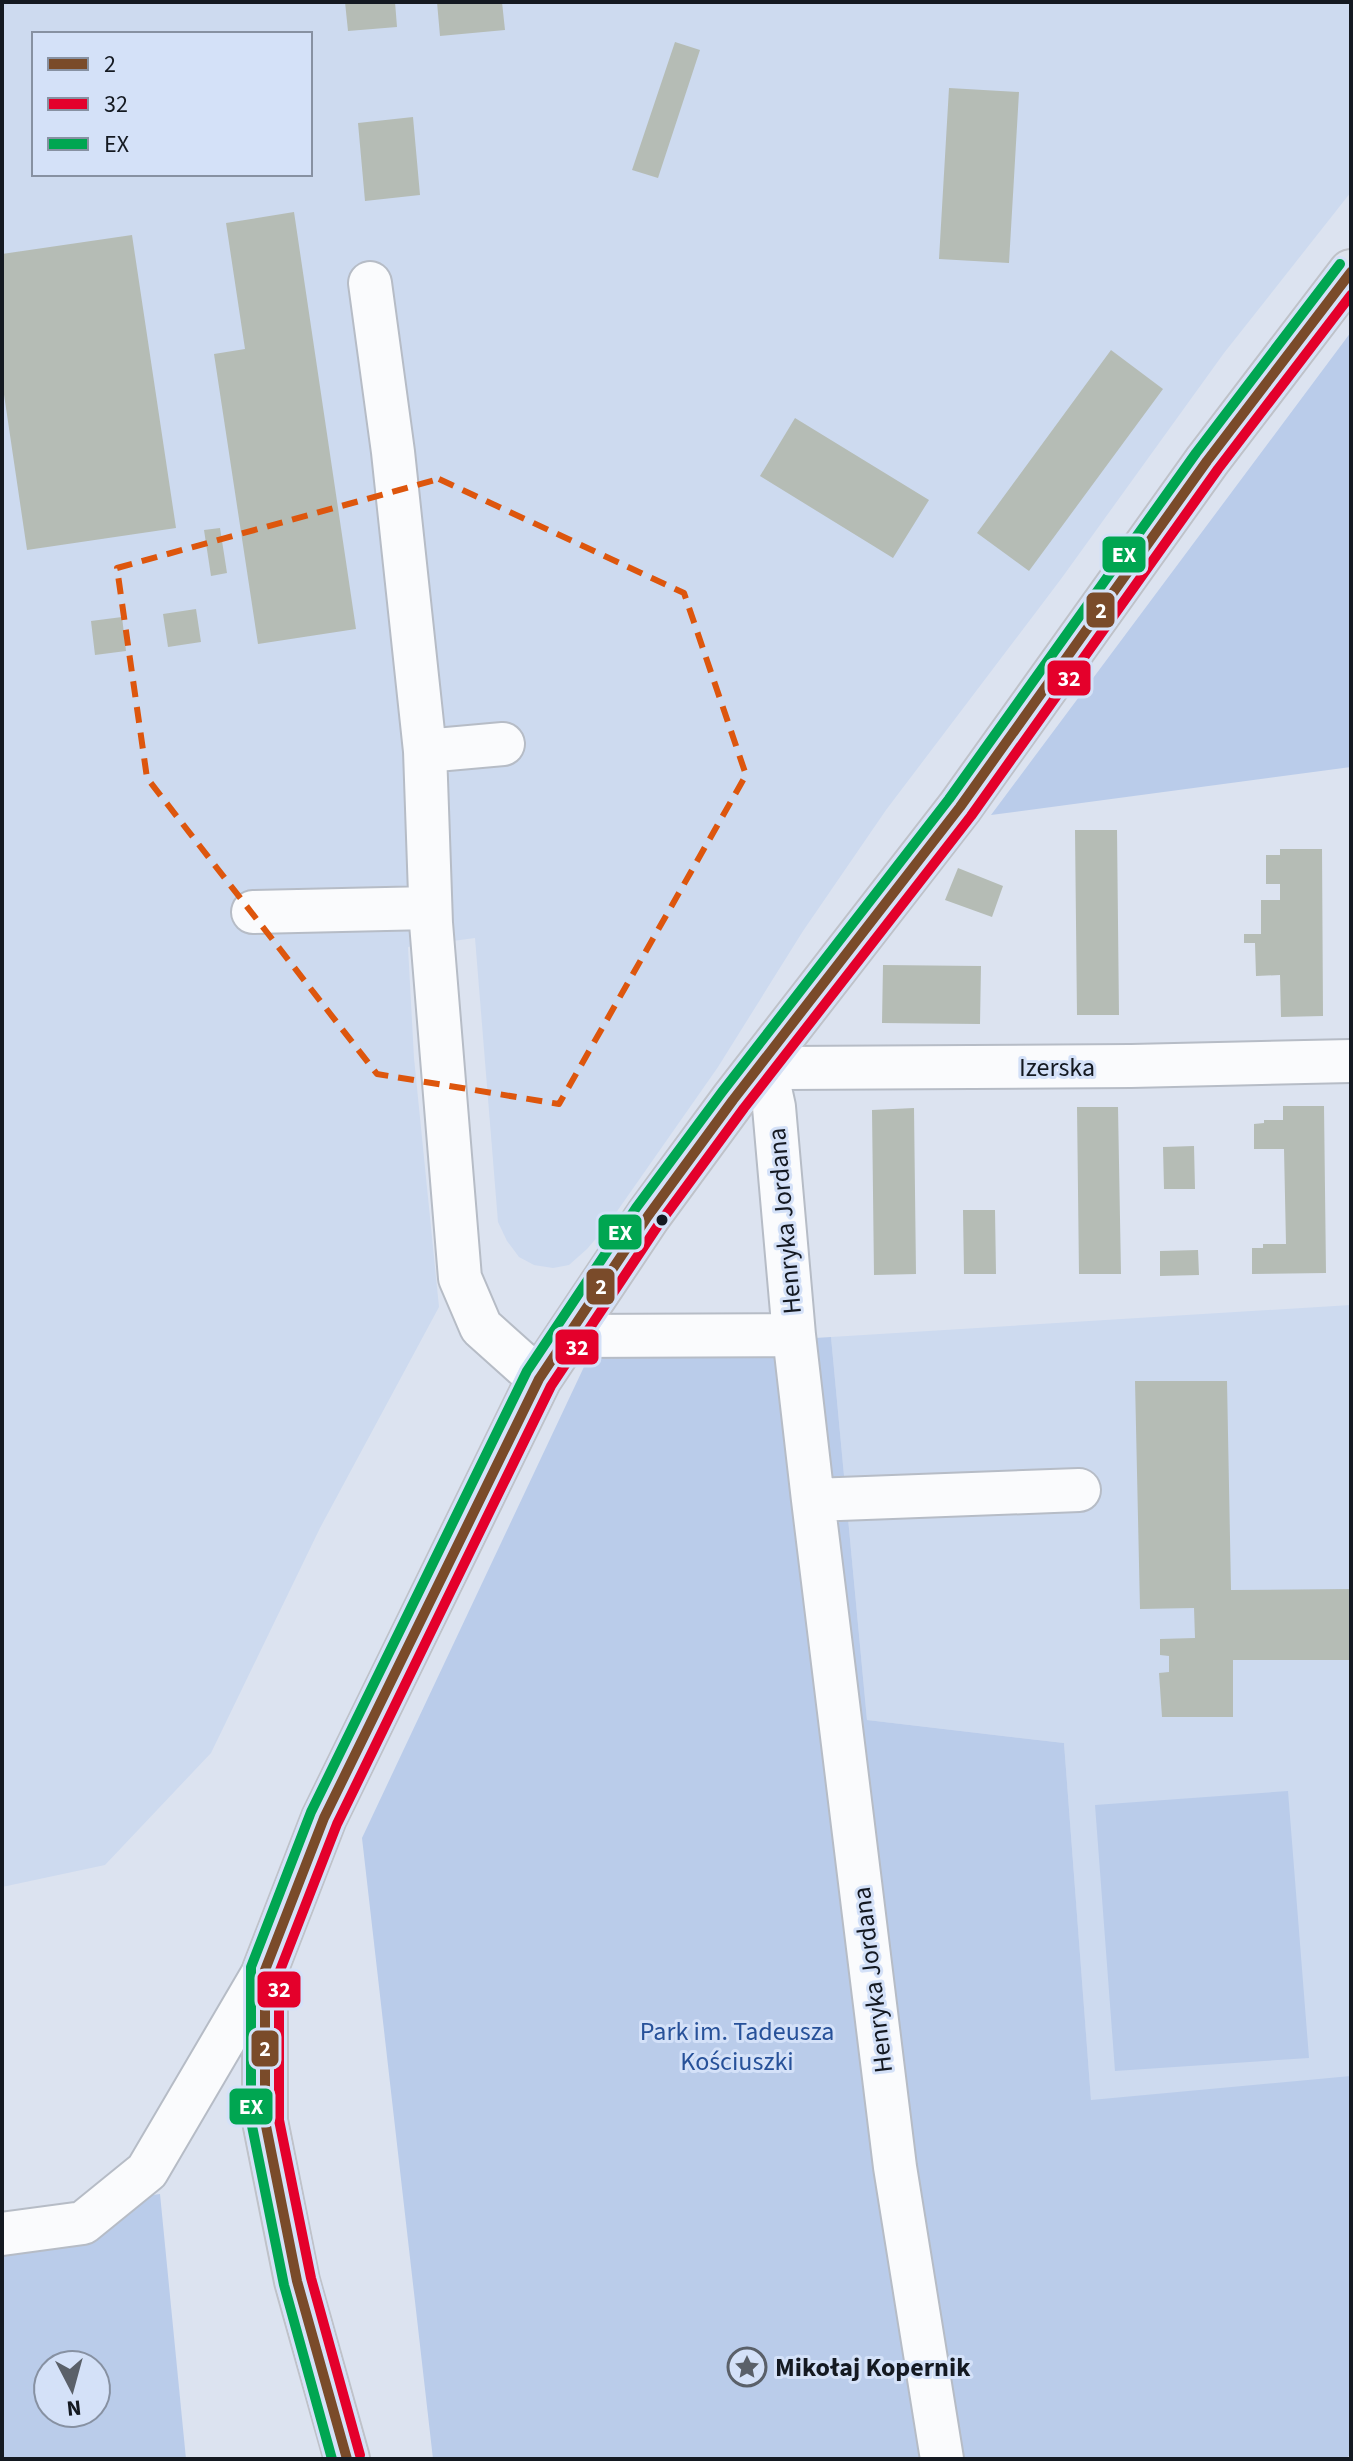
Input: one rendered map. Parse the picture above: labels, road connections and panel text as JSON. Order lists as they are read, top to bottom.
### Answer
{
  "streets": {
    "street": ["Izerska", "Henryka Jordana"]
  },
  "crossings": [
    ["Izerska", "Henryka Jordana"]
  ],
  "parks": ["Park im. Tadeusza Kościuszki"],
  "places": {
    "place": ["Mikołaj Kopernik"]
  },
  "lines": ["transit line EX", "transit line 2", "transit line 32"],
  "legend": ["2", "32", "EX"],
  "north": "bottom"
}
